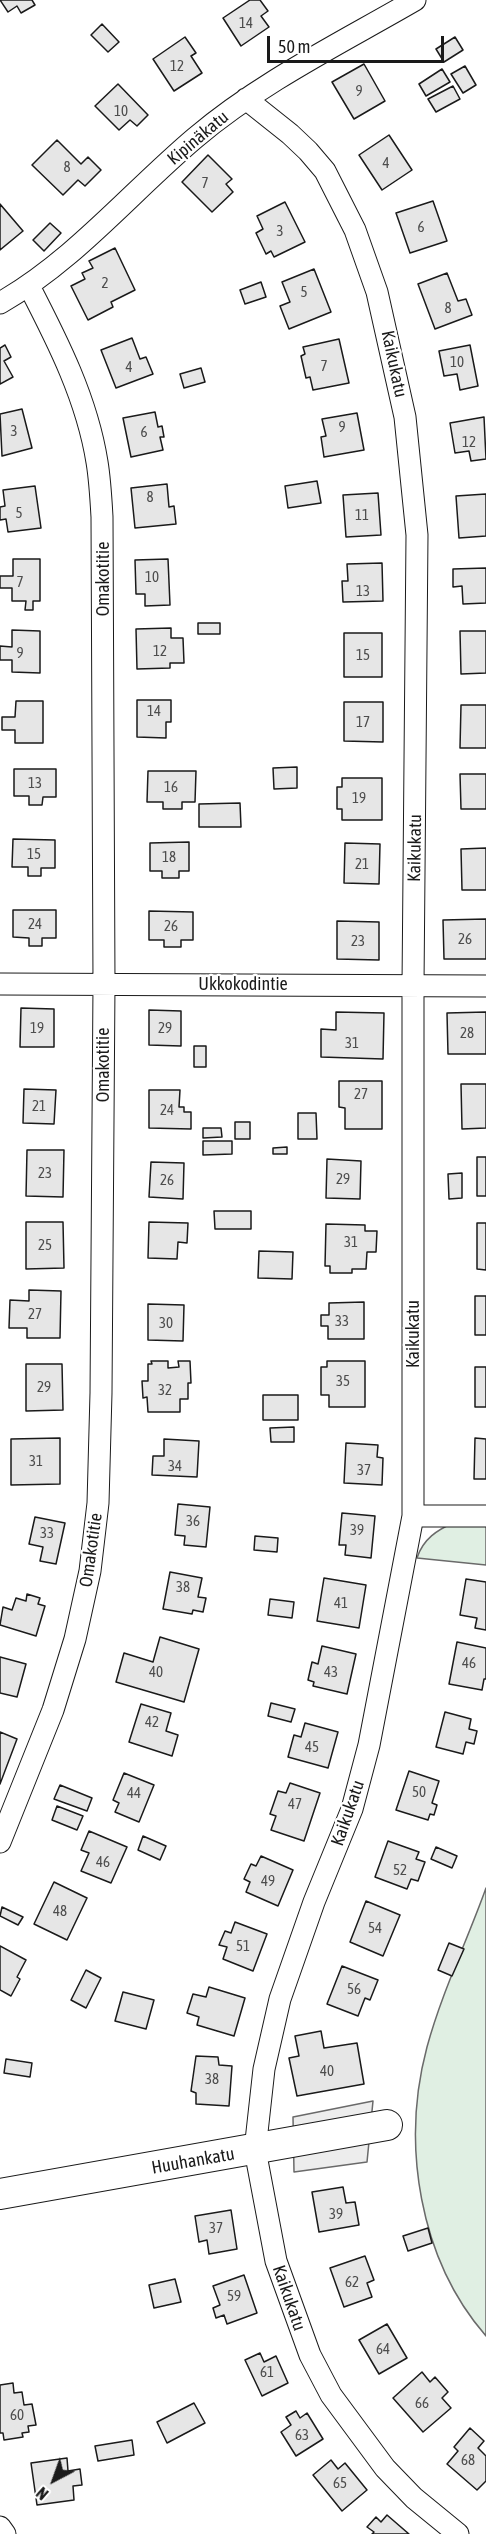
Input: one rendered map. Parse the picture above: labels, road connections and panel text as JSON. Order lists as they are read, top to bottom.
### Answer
{
  "streets": {
    "street": [
      "Kipinäkatu",
      "Kaikukatu",
      "Omakotitie",
      "Ukkokodintie",
      "Huuhankatu"
    ]
  },
  "crossings": [
    ["Kipinäkatu", "Kaikukatu"],
    ["Kipinäkatu", "Omakotitie"],
    ["Kaikukatu", "Ukkokodintie"],
    ["Kaikukatu", "Huuhankatu"],
    ["Omakotitie", "Ukkokodintie"]
  ],
  "house_numbers": [
    "14",
    "12",
    "9",
    "10",
    "4",
    "8",
    "7",
    "6",
    "3",
    "2",
    "5",
    "8",
    "10",
    "7",
    "4",
    "9",
    "3",
    "6",
    "12",
    "8",
    "5",
    "11",
    "10",
    "7",
    "13",
    "12",
    "9",
    "15",
    "14",
    "17",
    "13",
    "16",
    "19",
    "15",
    "18",
    "21",
    "24",
    "26",
    "26",
    "23",
    "19",
    "29",
    "28",
    "31",
    "27",
    "21",
    "24",
    "23",
    "29",
    "26",
    "31",
    "25",
    "27",
    "33",
    "30",
    "35",
    "29",
    "32",
    "31",
    "34",
    "37",
    "36",
    "39",
    "33",
    "38",
    "41",
    "46",
    "40",
    "43",
    "42",
    "45",
    "50",
    "44",
    "47",
    "46",
    "52",
    "49",
    "48",
    "54",
    "51",
    "56",
    "40",
    "38",
    "39",
    "37",
    "62",
    "59",
    "64",
    "61",
    "66",
    "60",
    "63",
    "68",
    "65"
  ],
  "scale_bar": "50 m",
  "north": "bottom left"
}
